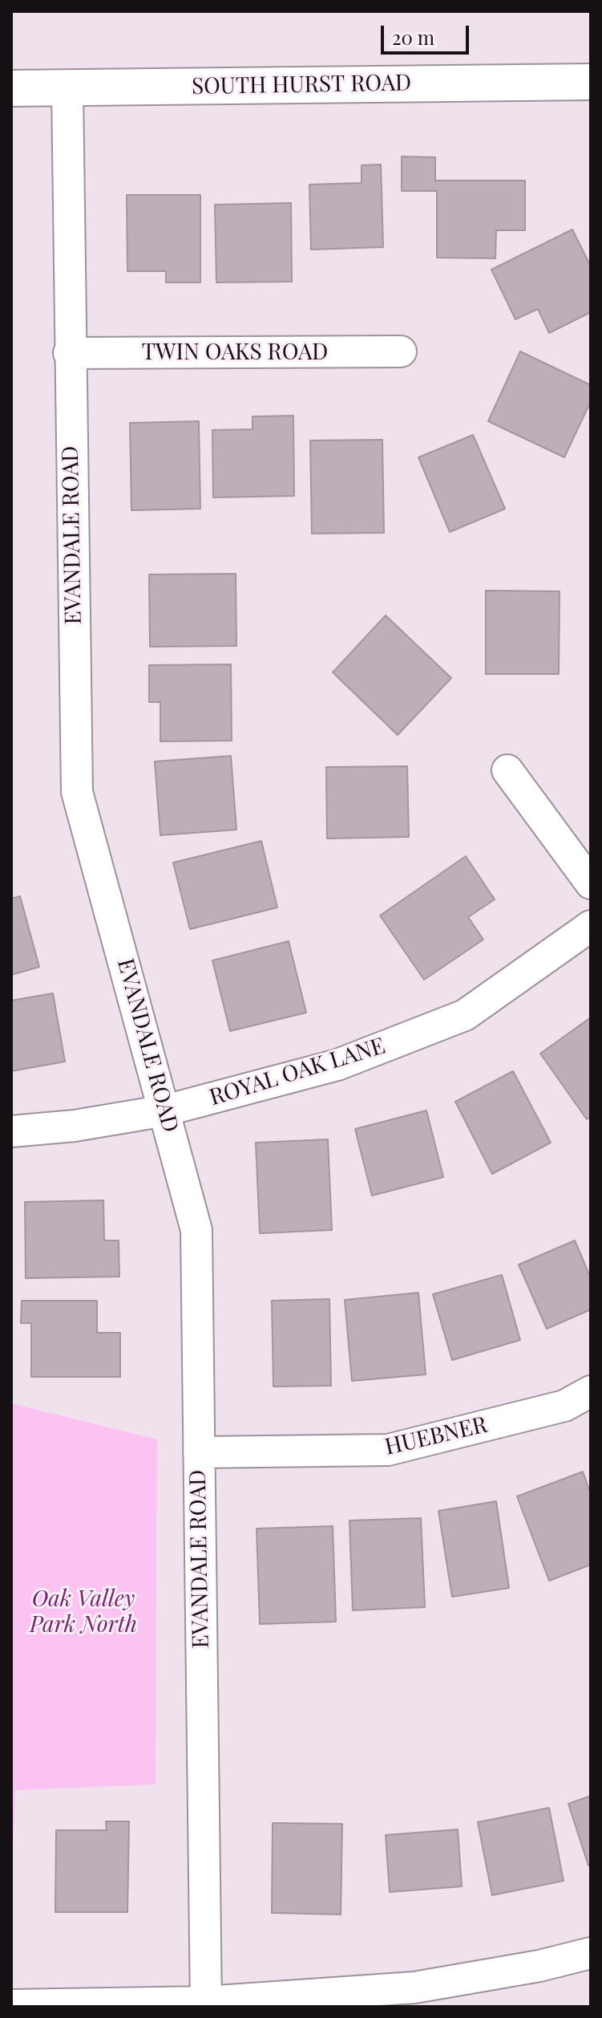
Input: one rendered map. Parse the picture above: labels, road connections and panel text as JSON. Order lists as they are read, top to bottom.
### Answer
{
  "streets": {
    "street": [
      "SOUTH HURST ROAD",
      "TWIN OAKS ROAD",
      "EVANDALE ROAD",
      "ROYAL OAK LANE",
      "HUEBNER"
    ]
  },
  "crossings": [
    ["SOUTH HURST ROAD", "EVANDALE ROAD"],
    ["TWIN OAKS ROAD", "EVANDALE ROAD"],
    ["EVANDALE ROAD", "ROYAL OAK LANE"],
    ["EVANDALE ROAD", "HUEBNER"]
  ],
  "parks": ["Oak Valley Park North"],
  "scale_bar": "20 m"
}
